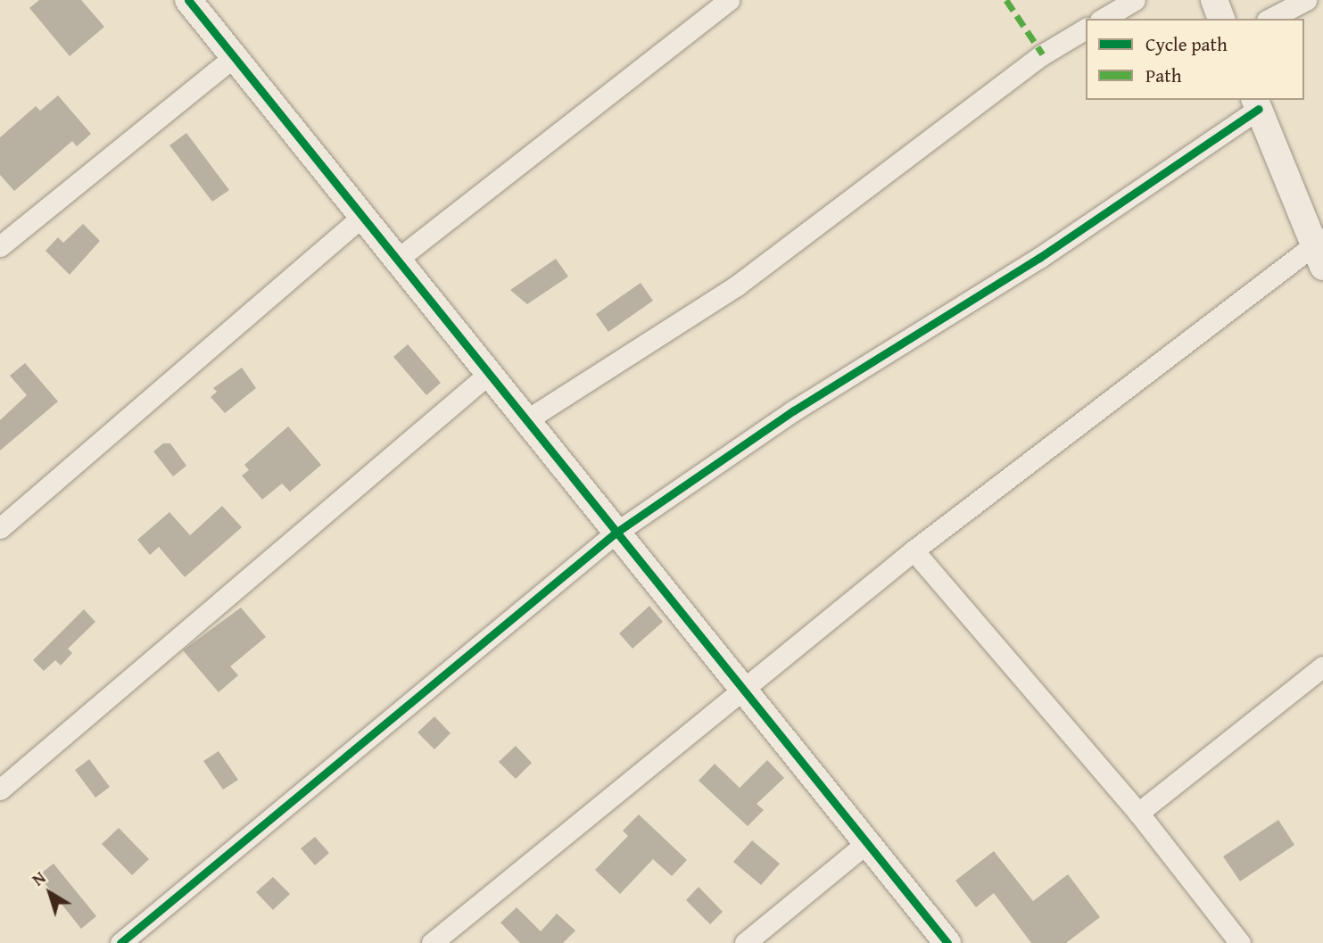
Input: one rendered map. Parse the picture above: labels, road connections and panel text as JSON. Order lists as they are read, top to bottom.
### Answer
{
  "legend": ["Cycle path", "Path"],
  "north": "top left"
}
